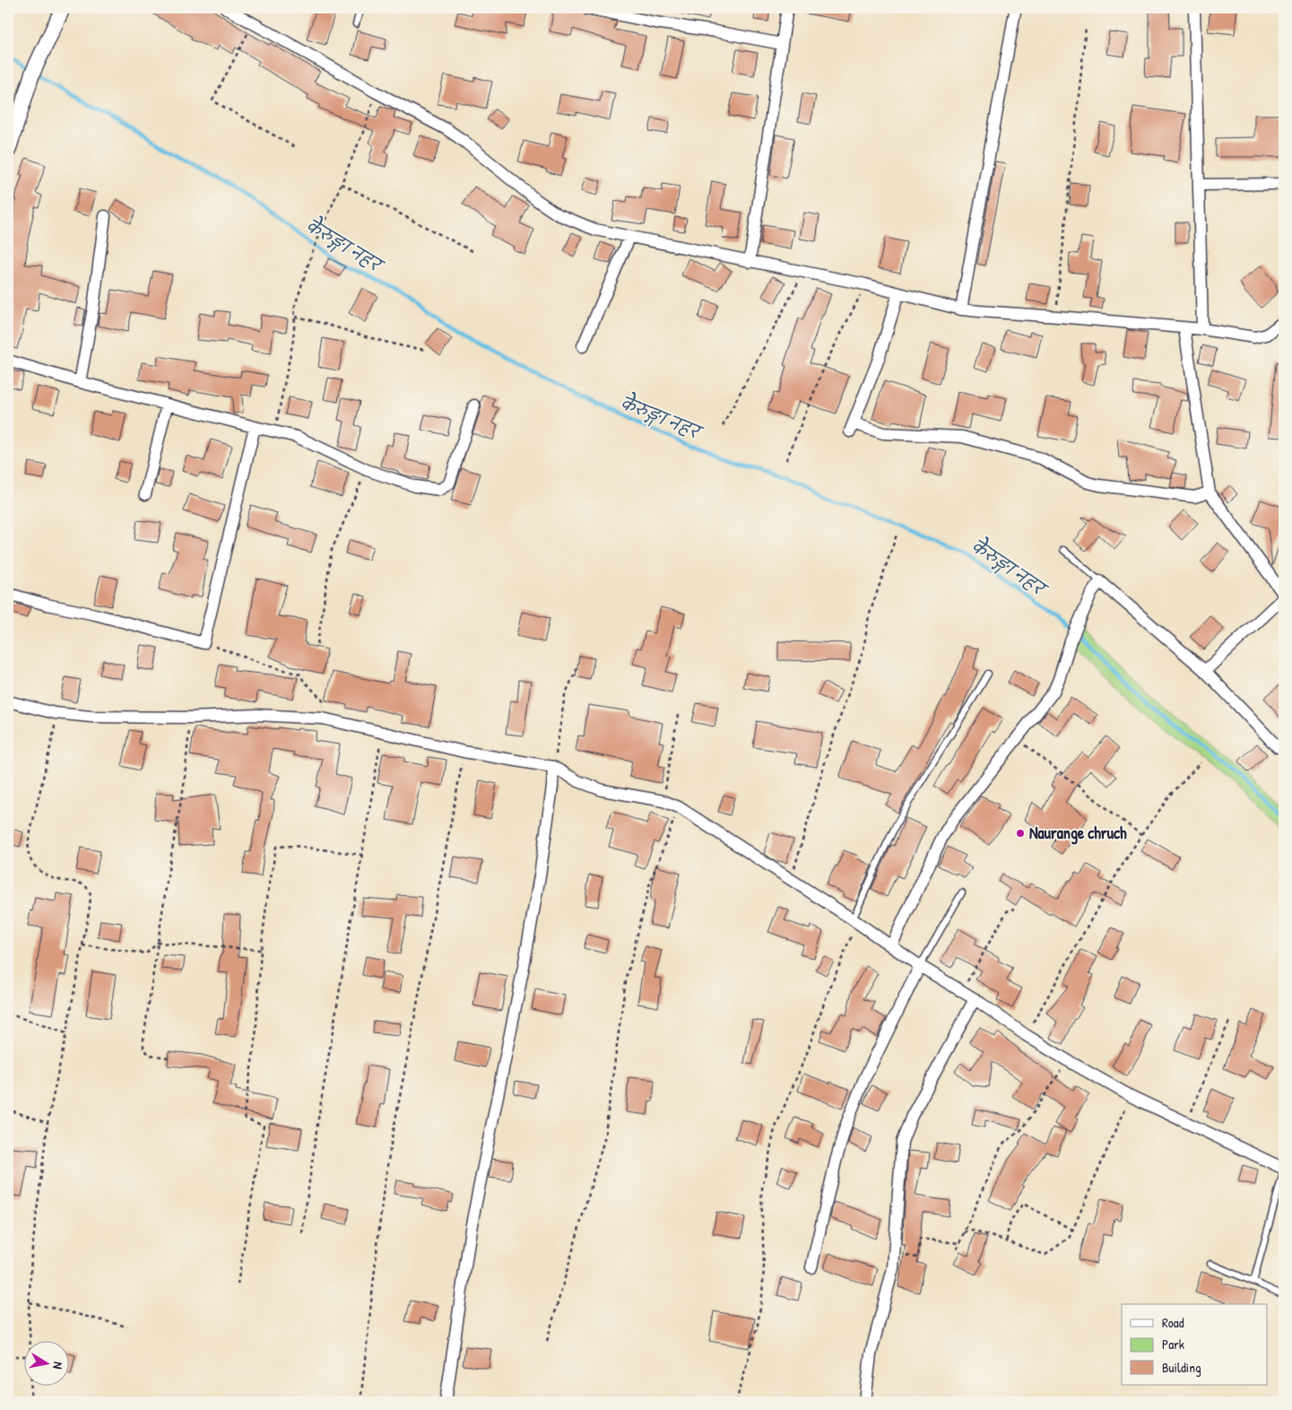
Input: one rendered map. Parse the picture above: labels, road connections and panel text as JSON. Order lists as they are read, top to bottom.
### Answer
{
  "water": ["केेरुङ्गा नहर"],
  "places": ["Naurange chruch"],
  "legend": ["Road", "Park", "Building"],
  "north": "right"
}
